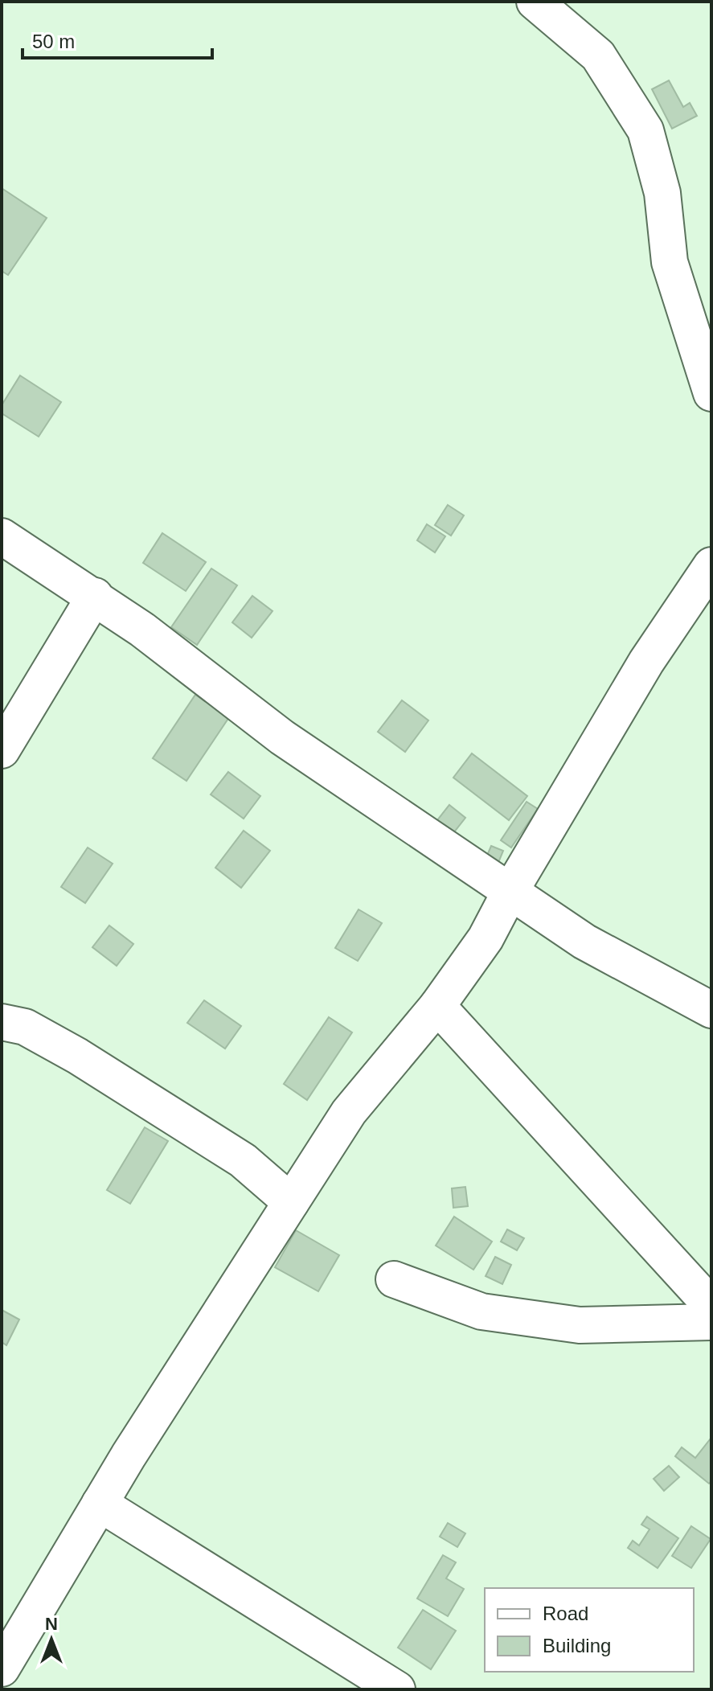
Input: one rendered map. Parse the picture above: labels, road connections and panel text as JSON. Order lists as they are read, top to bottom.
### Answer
{
  "legend": ["Road", "Building"],
  "scale_bar": "50 m",
  "north": "top"
}
